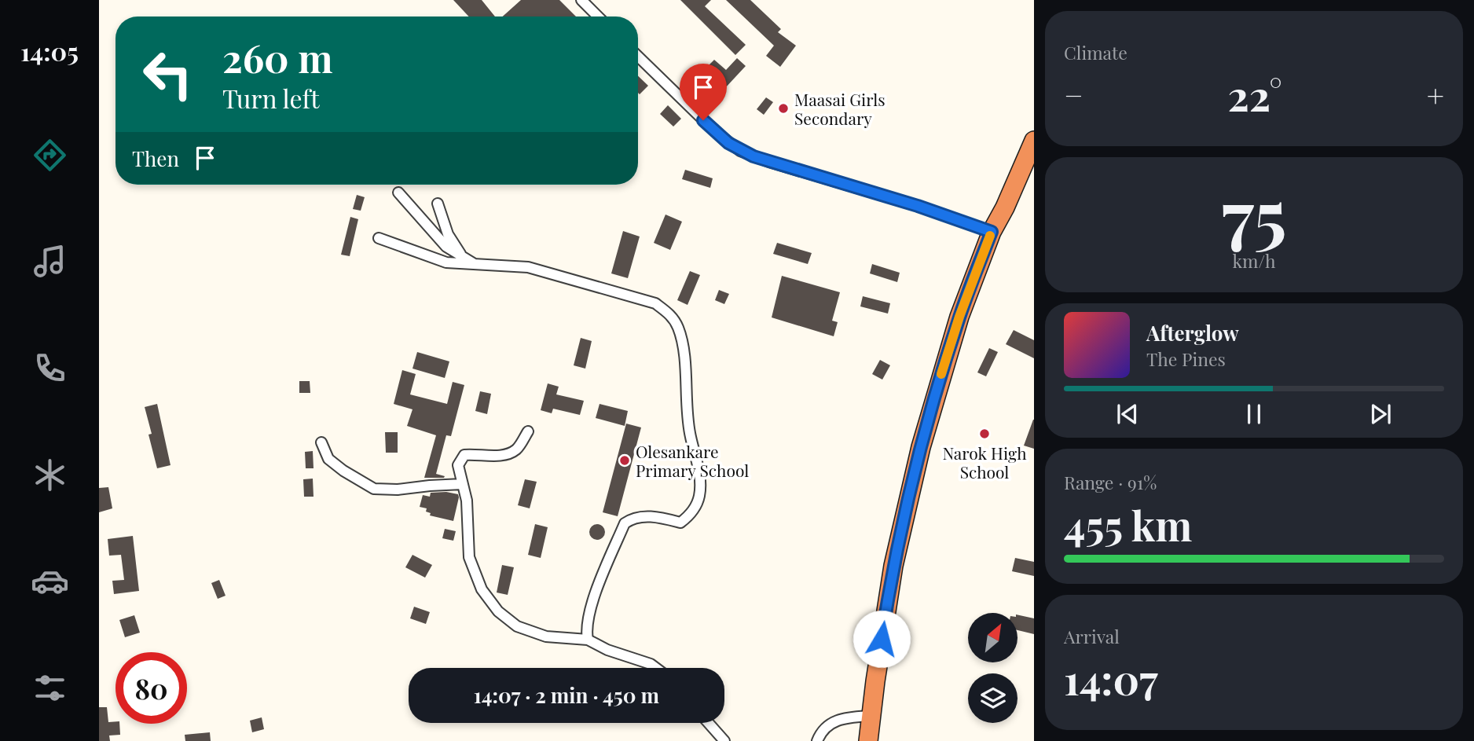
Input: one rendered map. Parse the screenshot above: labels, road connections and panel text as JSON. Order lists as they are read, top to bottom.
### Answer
{
  "places": ["Maasai Girls Secondary", "Narok High School", "Olesankare Primary School"],
  "north": "top right",
  "page": {
    "tabs": "14:05",
    "tile": [
      "Climate",
      ["75", "km/h"],
      ["Range · 91%", "455 km"],
      ["Arrival", "14:07"]
    ],
    "turn": ["260 m", "Turn left"],
    "heat": ["−", "22°", "+"],
    "then": "Then",
    "song": ["Afterglow", "The Pines"],
    "limit": "80",
    "trip": "14:07 · 2 min · 450 m"
  }
}
